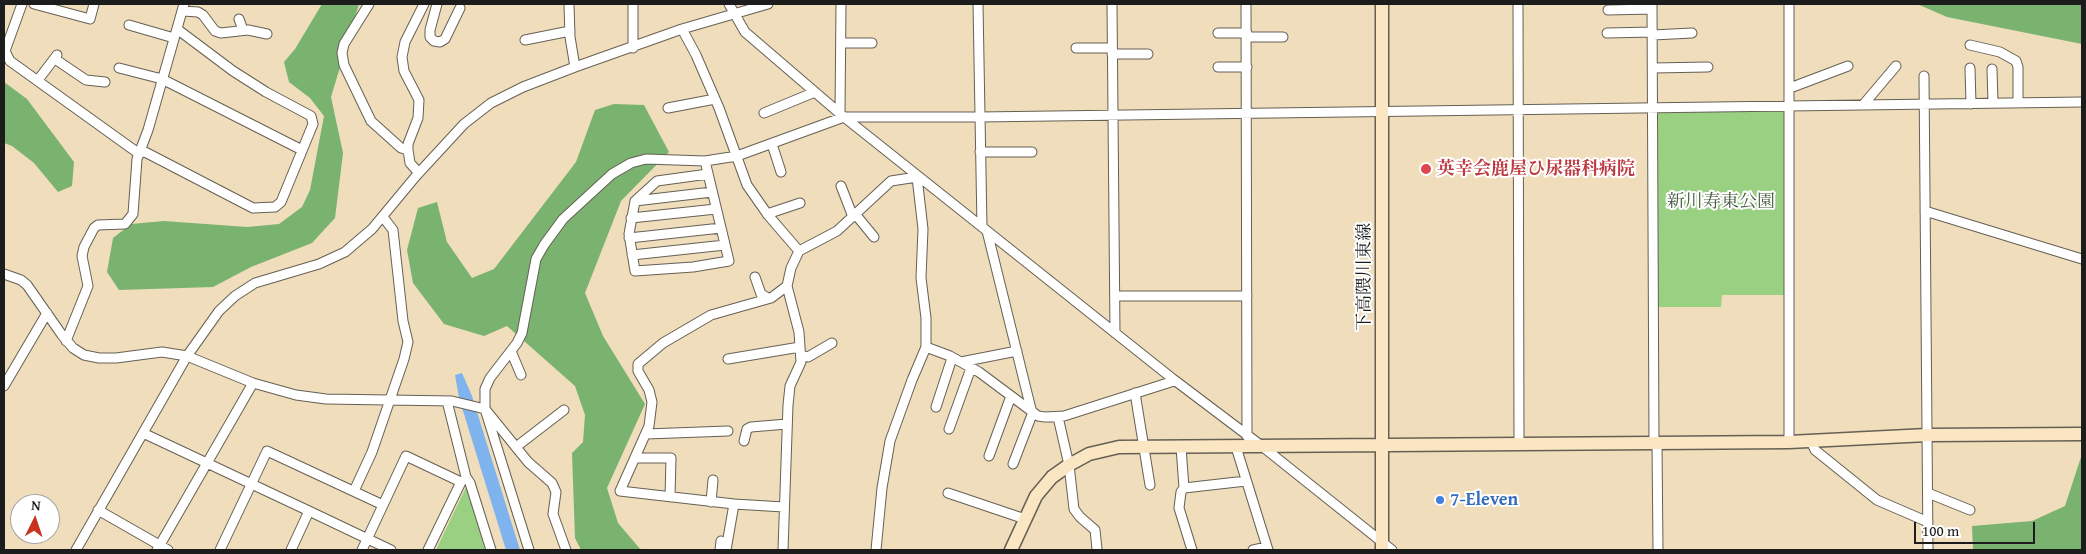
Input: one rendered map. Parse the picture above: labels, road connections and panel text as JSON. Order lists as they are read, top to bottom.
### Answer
{
  "streets": {
    "street": ["下高隈川東線"]
  },
  "parks": ["新川寿東公園"],
  "places": ["英幸会鹿屋ひ尿器科病院", "7-Eleven"],
  "scale_bar": "100 m",
  "north": "top"
}
